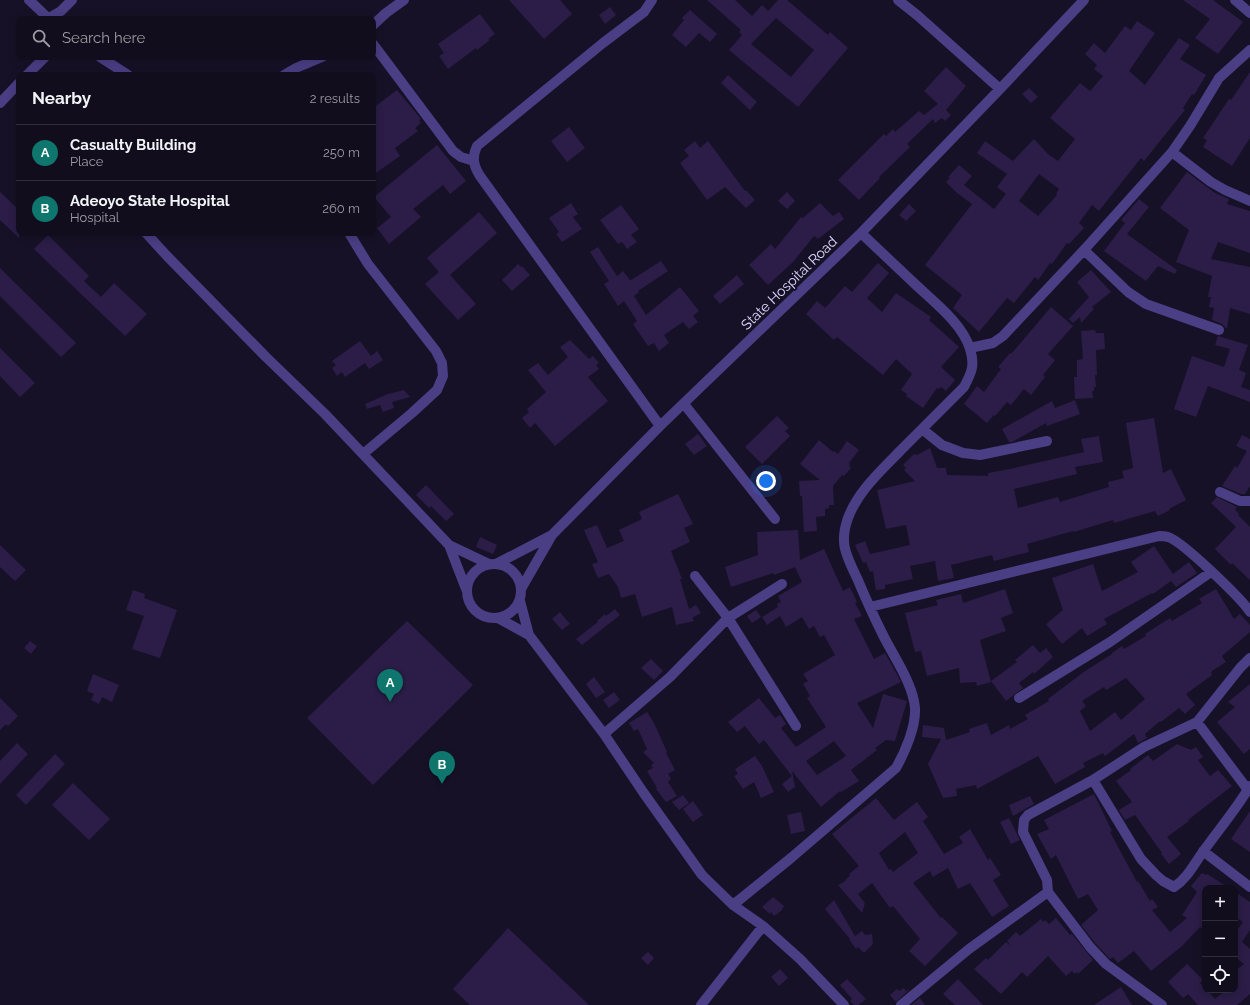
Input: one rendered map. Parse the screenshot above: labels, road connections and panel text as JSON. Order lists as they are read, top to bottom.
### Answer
{
  "streets": {
    "street": ["State Hospital Road"]
  },
  "page": {
    "search": "Search here",
    "heading": ["Nearby", "2 results"],
    "list": [
      {
        "mark": "A",
        "name": "Casualty Building",
        "note": "Place",
        "value": "250 m"
      },
      {
        "mark": "B",
        "name": "Adeoyo State Hospital",
        "note": "Hospital",
        "value": "260 m"
      }
    ],
    "pins": ["A", "B"],
    "map_buttons": ["+", "−"]
  }
}
